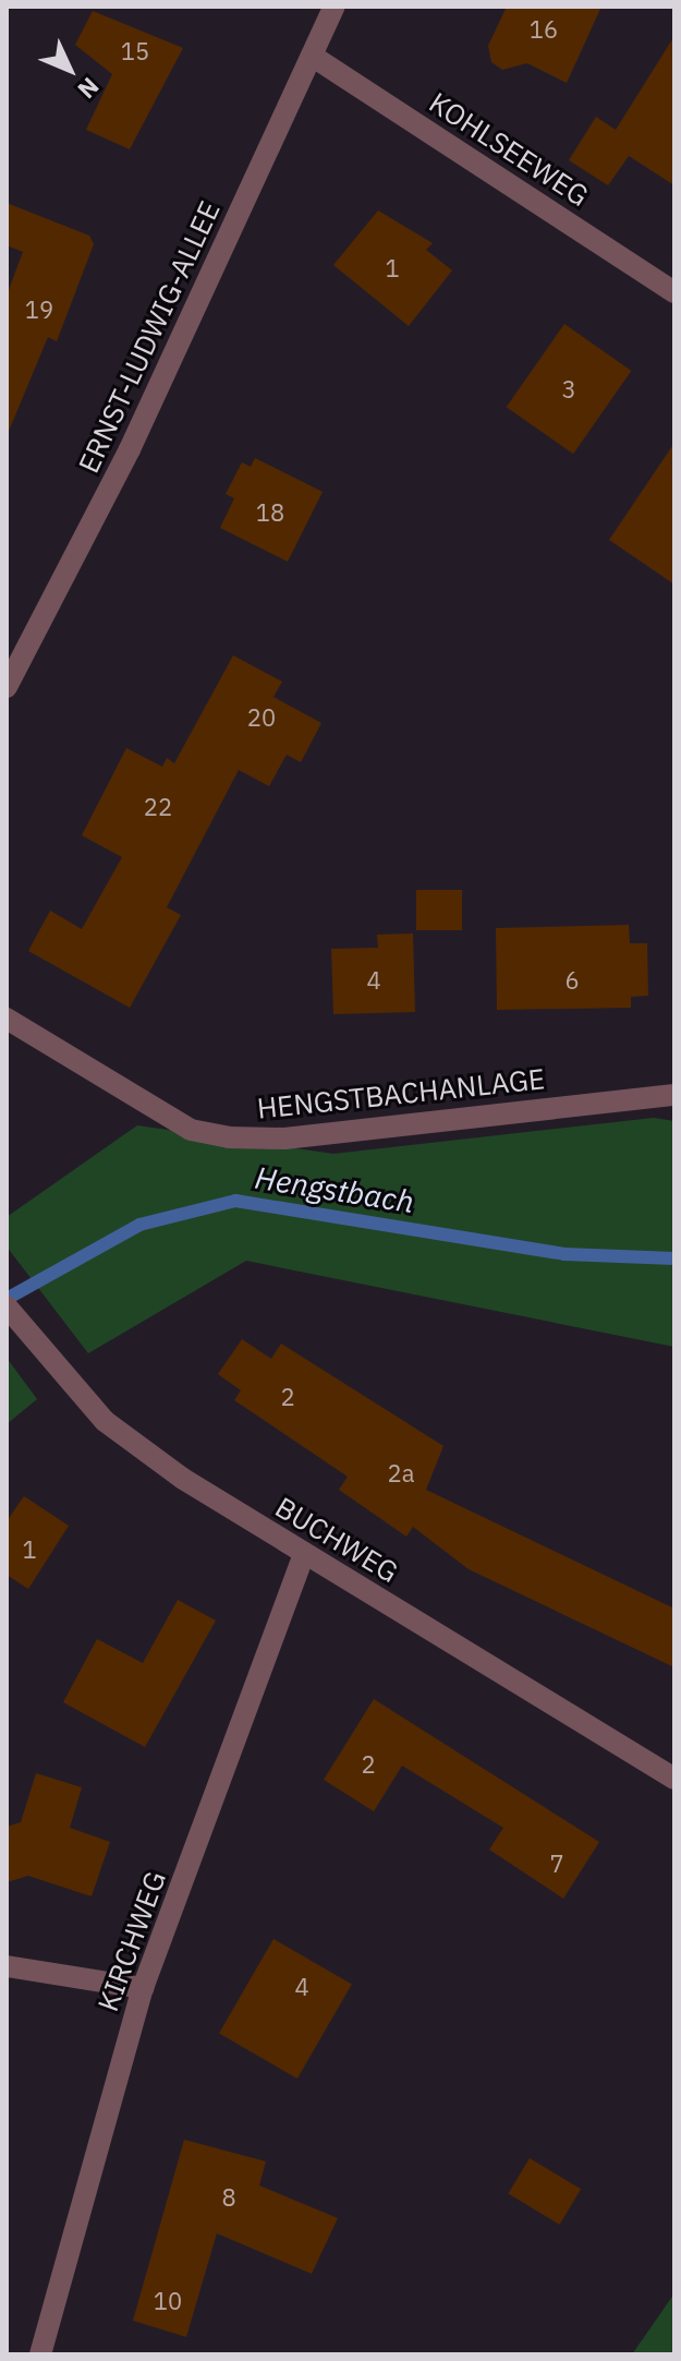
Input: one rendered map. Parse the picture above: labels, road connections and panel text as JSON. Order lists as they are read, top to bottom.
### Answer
{
  "streets": {
    "street": [
      "KOHLSEEWEG",
      "ERNST-LUDWIG-ALLEE",
      "HENGSTBACHANLAGE",
      "BUCHWEG",
      "KIRCHWEG"
    ]
  },
  "crossings": [
    ["KOHLSEEWEG", "ERNST-LUDWIG-ALLEE"],
    ["BUCHWEG", "KIRCHWEG"]
  ],
  "water": ["Hengstbach"],
  "house_numbers": [
    "16",
    "15",
    "1",
    "19",
    "3",
    "18",
    "20",
    "22",
    "4",
    "6",
    "2",
    "2a",
    "1",
    "2",
    "7",
    "4",
    "8",
    "10"
  ],
  "north": "bottom right"
}
